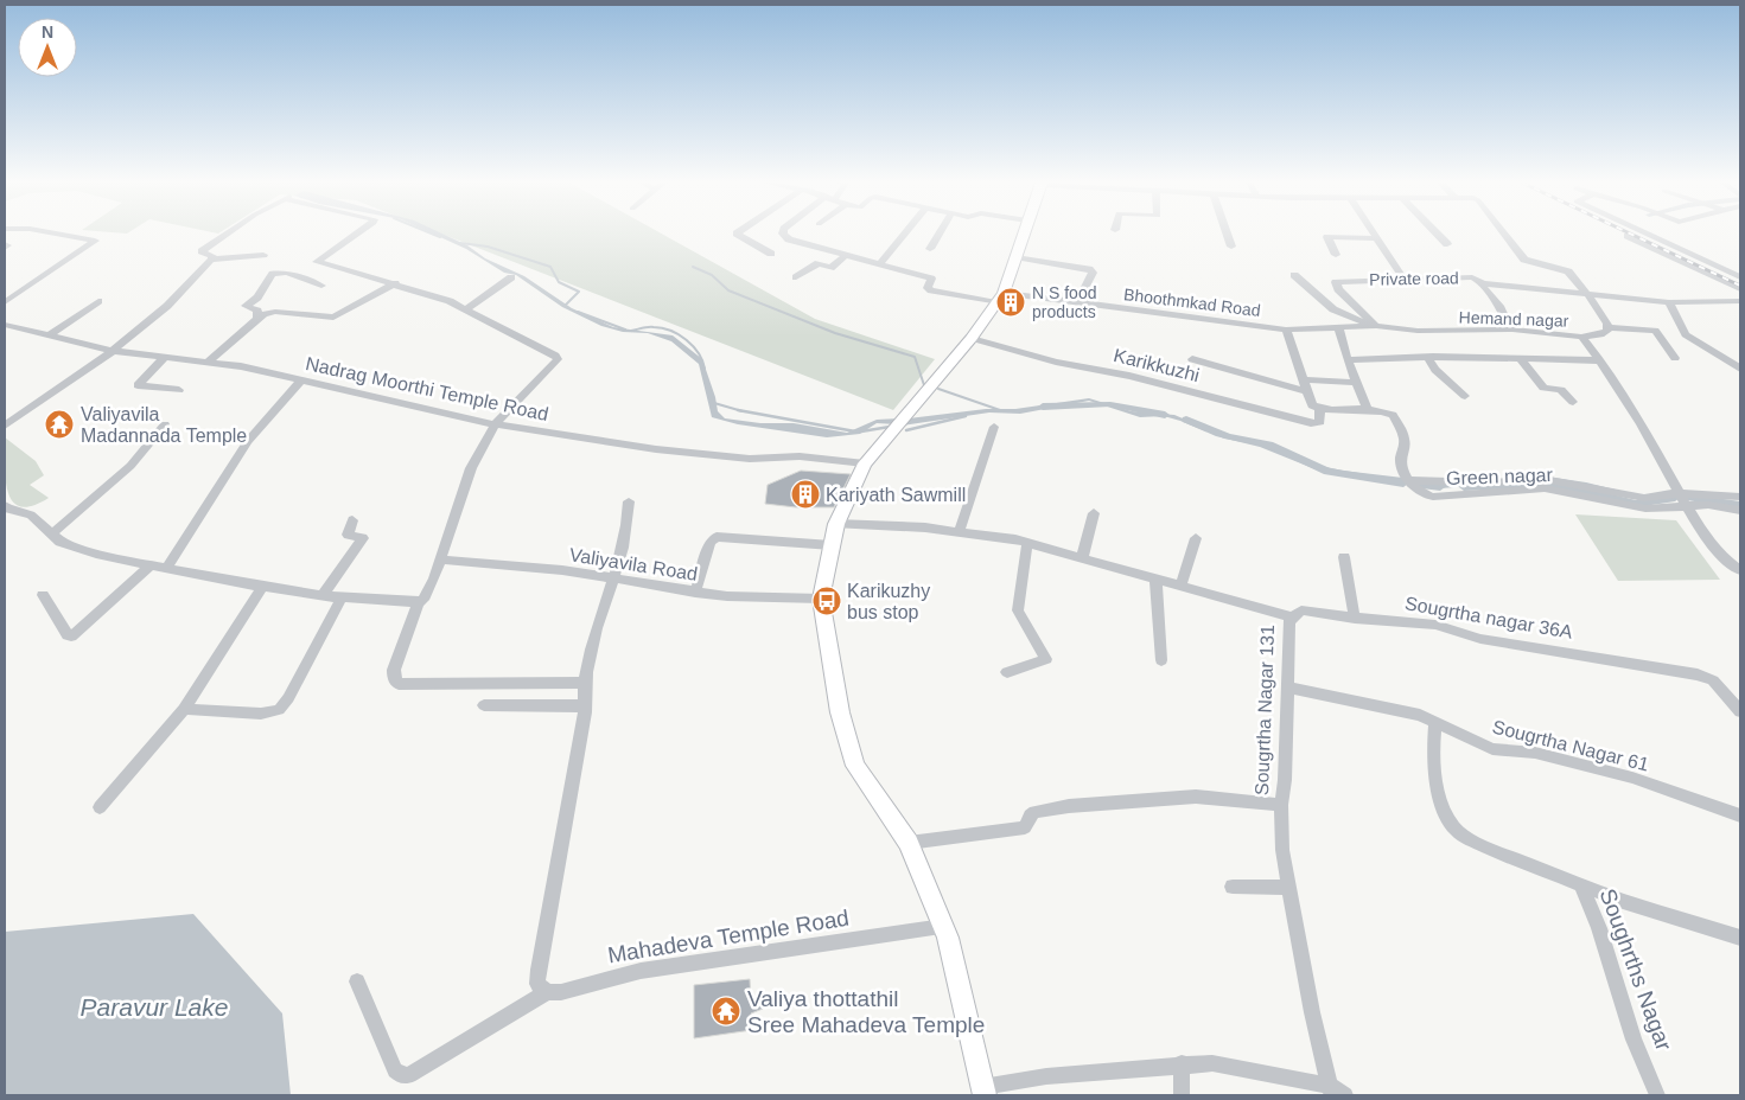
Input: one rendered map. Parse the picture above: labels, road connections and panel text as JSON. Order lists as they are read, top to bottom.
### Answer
{
  "streets": {
    "street": [
      "Private road",
      "Bhoothmkad Road",
      "Hemand nagar",
      "Karikkuzhi",
      "Nadrag Moorthi Temple Road",
      "Green nagar",
      "Valiyavila Road",
      "Sougrtha nagar 36A",
      "Sougrtha Nagar 131",
      "Sougrtha Nagar 61",
      "Mahadeva Temple Road",
      "Soughrths Nagar"
    ]
  },
  "crossings": [
    ["Private road", "Bhoothmkad Road"],
    ["Private road", "Hemand nagar"],
    ["Bhoothmkad Road", "Hemand nagar"],
    ["Sougrtha nagar 36A", "Sougrtha Nagar 131"],
    ["Sougrtha Nagar 131", "Sougrtha Nagar 61"]
  ],
  "water": ["Paravur Lake"],
  "places": {
    "building": ["N S food products", "Kariyath Sawmill"],
    "temple": ["Valiyavila Madannada Temple", "Valiya thottathil Sree Mahadeva Temple"],
    "bus stop": ["Karikuzhy bus stop"]
  },
  "north": "top"
}
